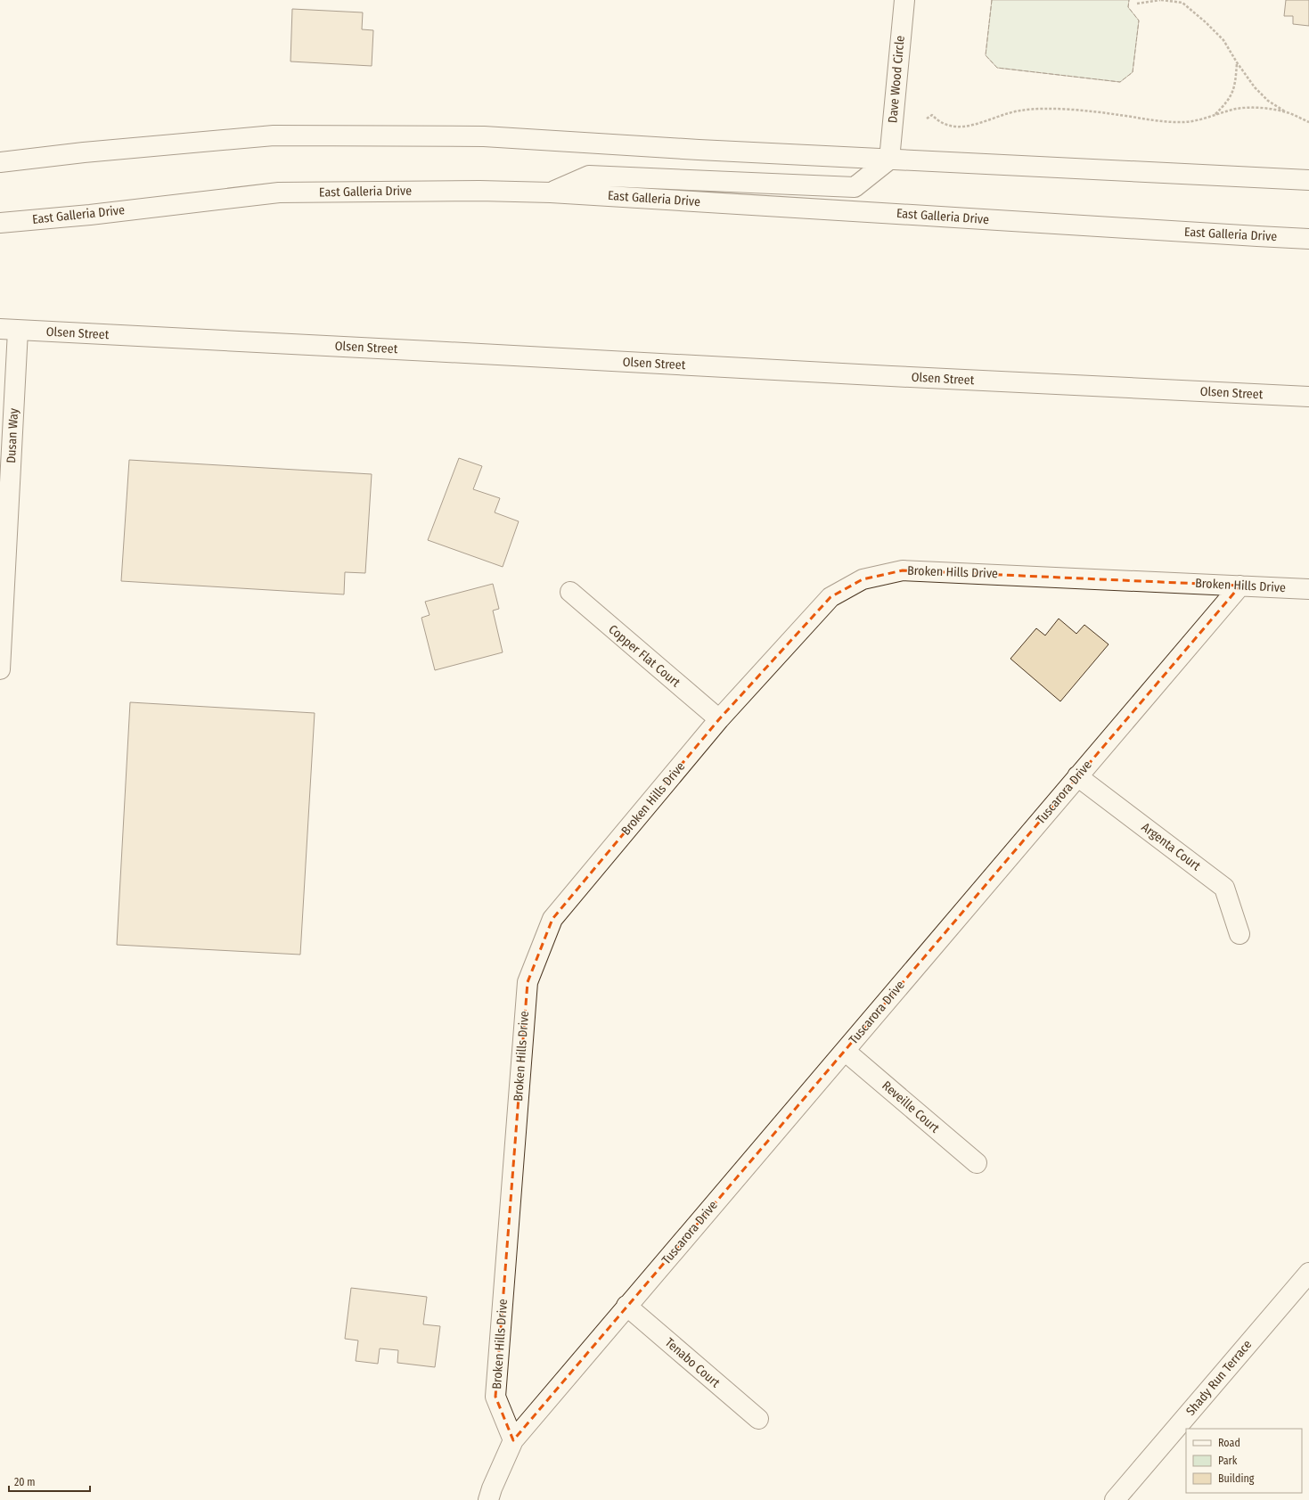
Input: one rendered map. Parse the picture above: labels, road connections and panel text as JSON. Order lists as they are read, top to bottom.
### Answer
{
  "streets": {
    "street": [
      "Dave Wood Circle",
      "East Galleria Drive",
      "Olsen Street",
      "Dusan Way",
      "Broken Hills Drive",
      "Copper Flat Court",
      "Tuscarora Drive",
      "Argenta Court",
      "Reveille Court",
      "Tenabo Court",
      "Shady Run Terrace"
    ]
  },
  "crossings": [
    ["Olsen Street", "Dusan Way"],
    ["Broken Hills Drive", "Copper Flat Court"],
    ["Broken Hills Drive", "Tuscarora Drive"],
    ["Tuscarora Drive", "Argenta Court"],
    ["Tuscarora Drive", "Reveille Court"],
    ["Tuscarora Drive", "Tenabo Court"]
  ],
  "legend": ["Road", "Park", "Building"],
  "scale_bar": "20 m"
}
